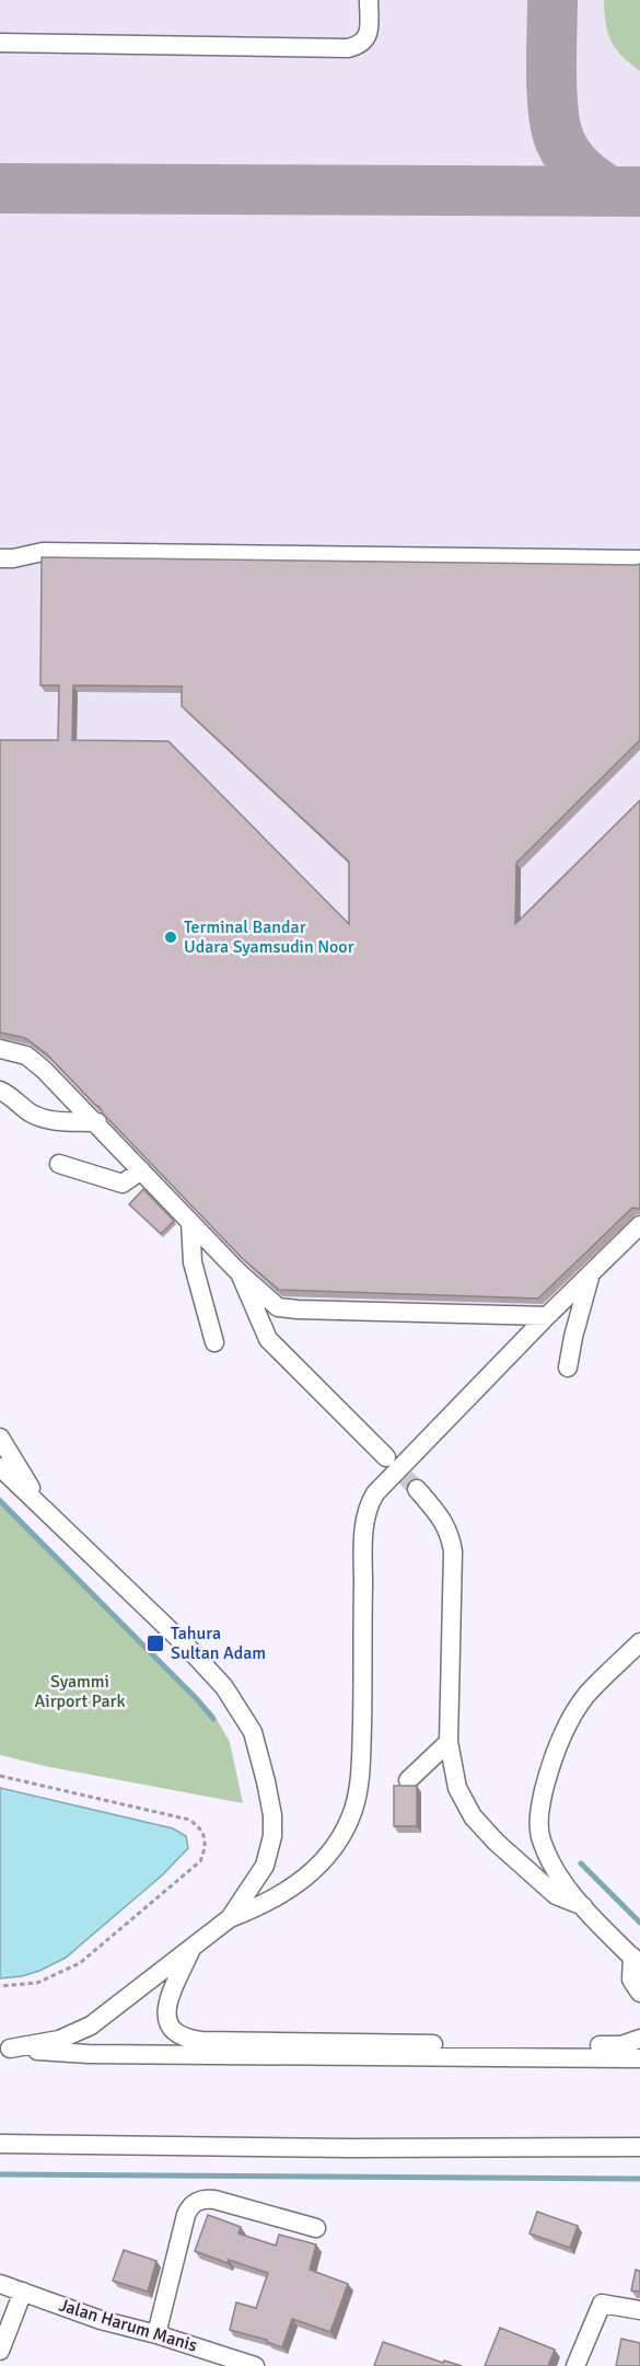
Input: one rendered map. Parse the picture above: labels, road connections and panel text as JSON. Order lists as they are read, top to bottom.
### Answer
{
  "streets": {
    "street": ["Jalan Harum Manis"]
  },
  "parks": ["Syammi Airport Park"],
  "places": {
    "other": ["Terminal Bandar Udara Syamsudin Noor"],
    "transit": ["Tahura Sultan Adam"]
  }
}
